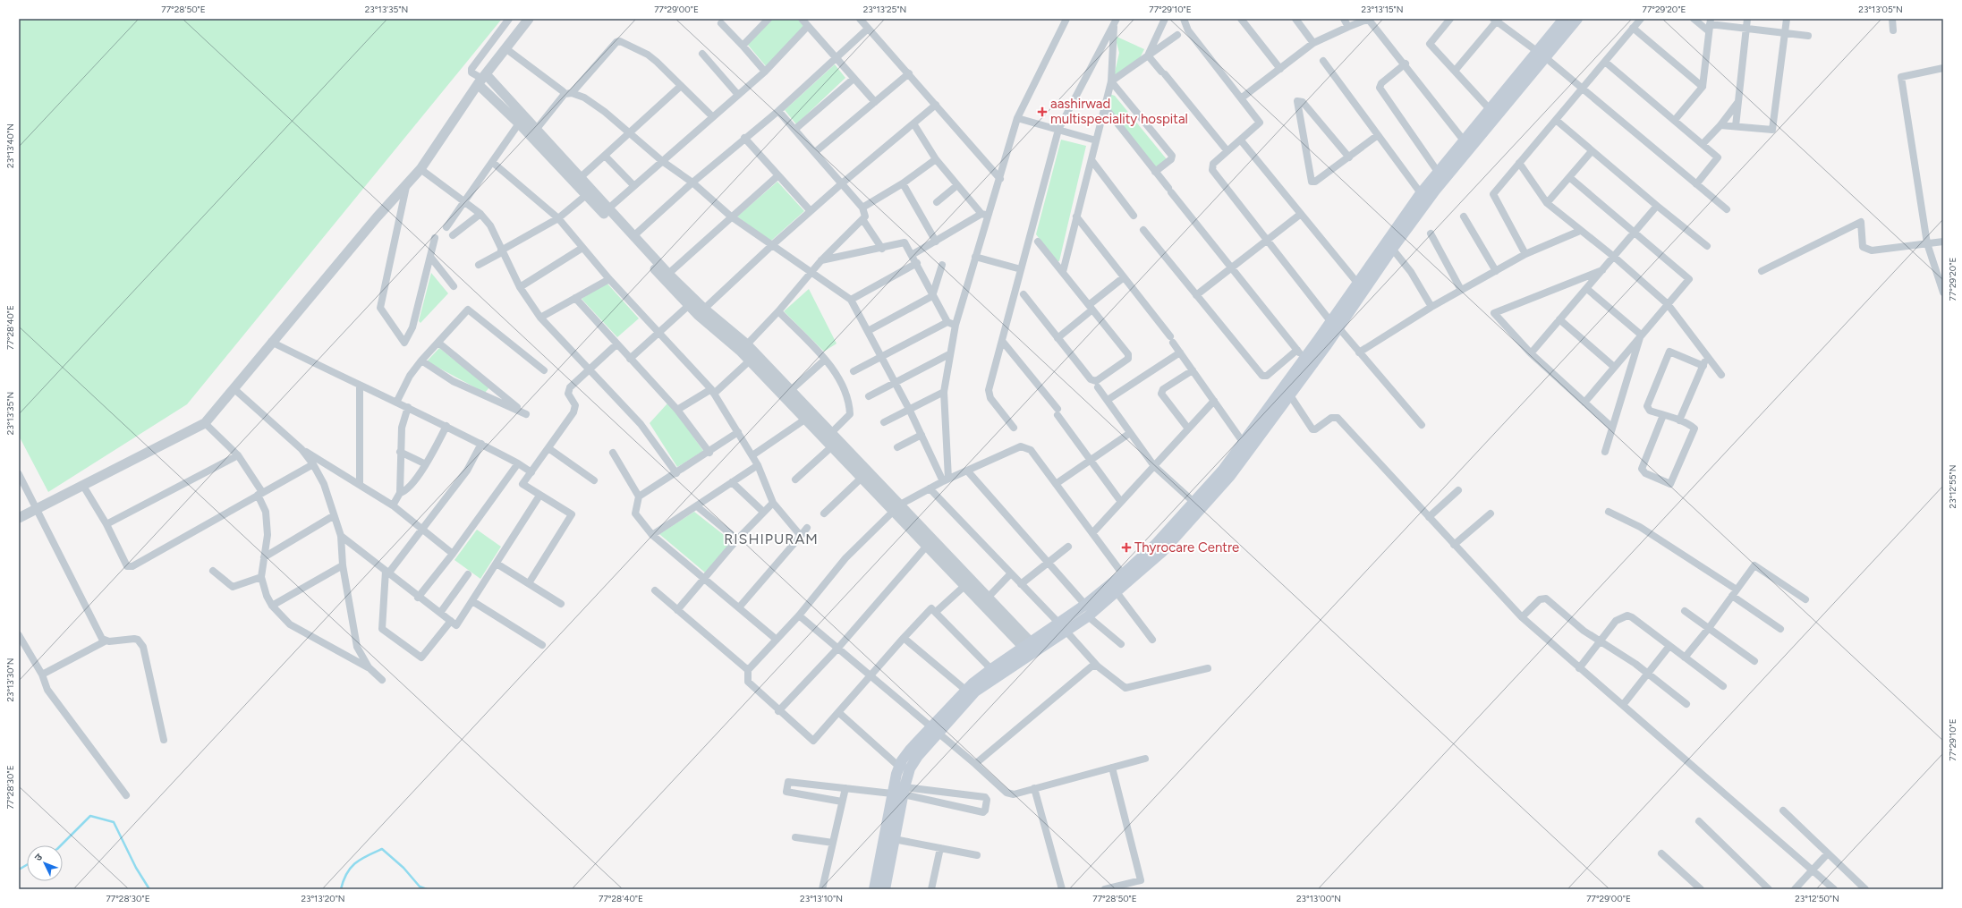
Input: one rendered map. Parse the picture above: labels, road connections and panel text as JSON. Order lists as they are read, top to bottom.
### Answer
{
  "districts": ["RISHIPURAM"],
  "places": {
    "health": ["aashirwad multispeciality hospital", "Thyrocare Centre"]
  },
  "north": "top left",
  "coordinates": [
    "77°28'50\"E",
    "23°13'35\"N",
    "77°29'00\"E",
    "23°13'25\"N",
    "77°29'10\"E",
    "23°13'15\"N",
    "77°29'20\"E",
    "23°13'05\"N",
    "23°13'40\"N",
    "77°28'40\"E",
    "23°12'55\"N",
    "23°13'30\"N",
    "77°28'30\"E",
    "23°13'20\"N",
    "23°13'10\"N",
    "23°13'00\"N",
    "23°12'50\"N"
  ]
}
